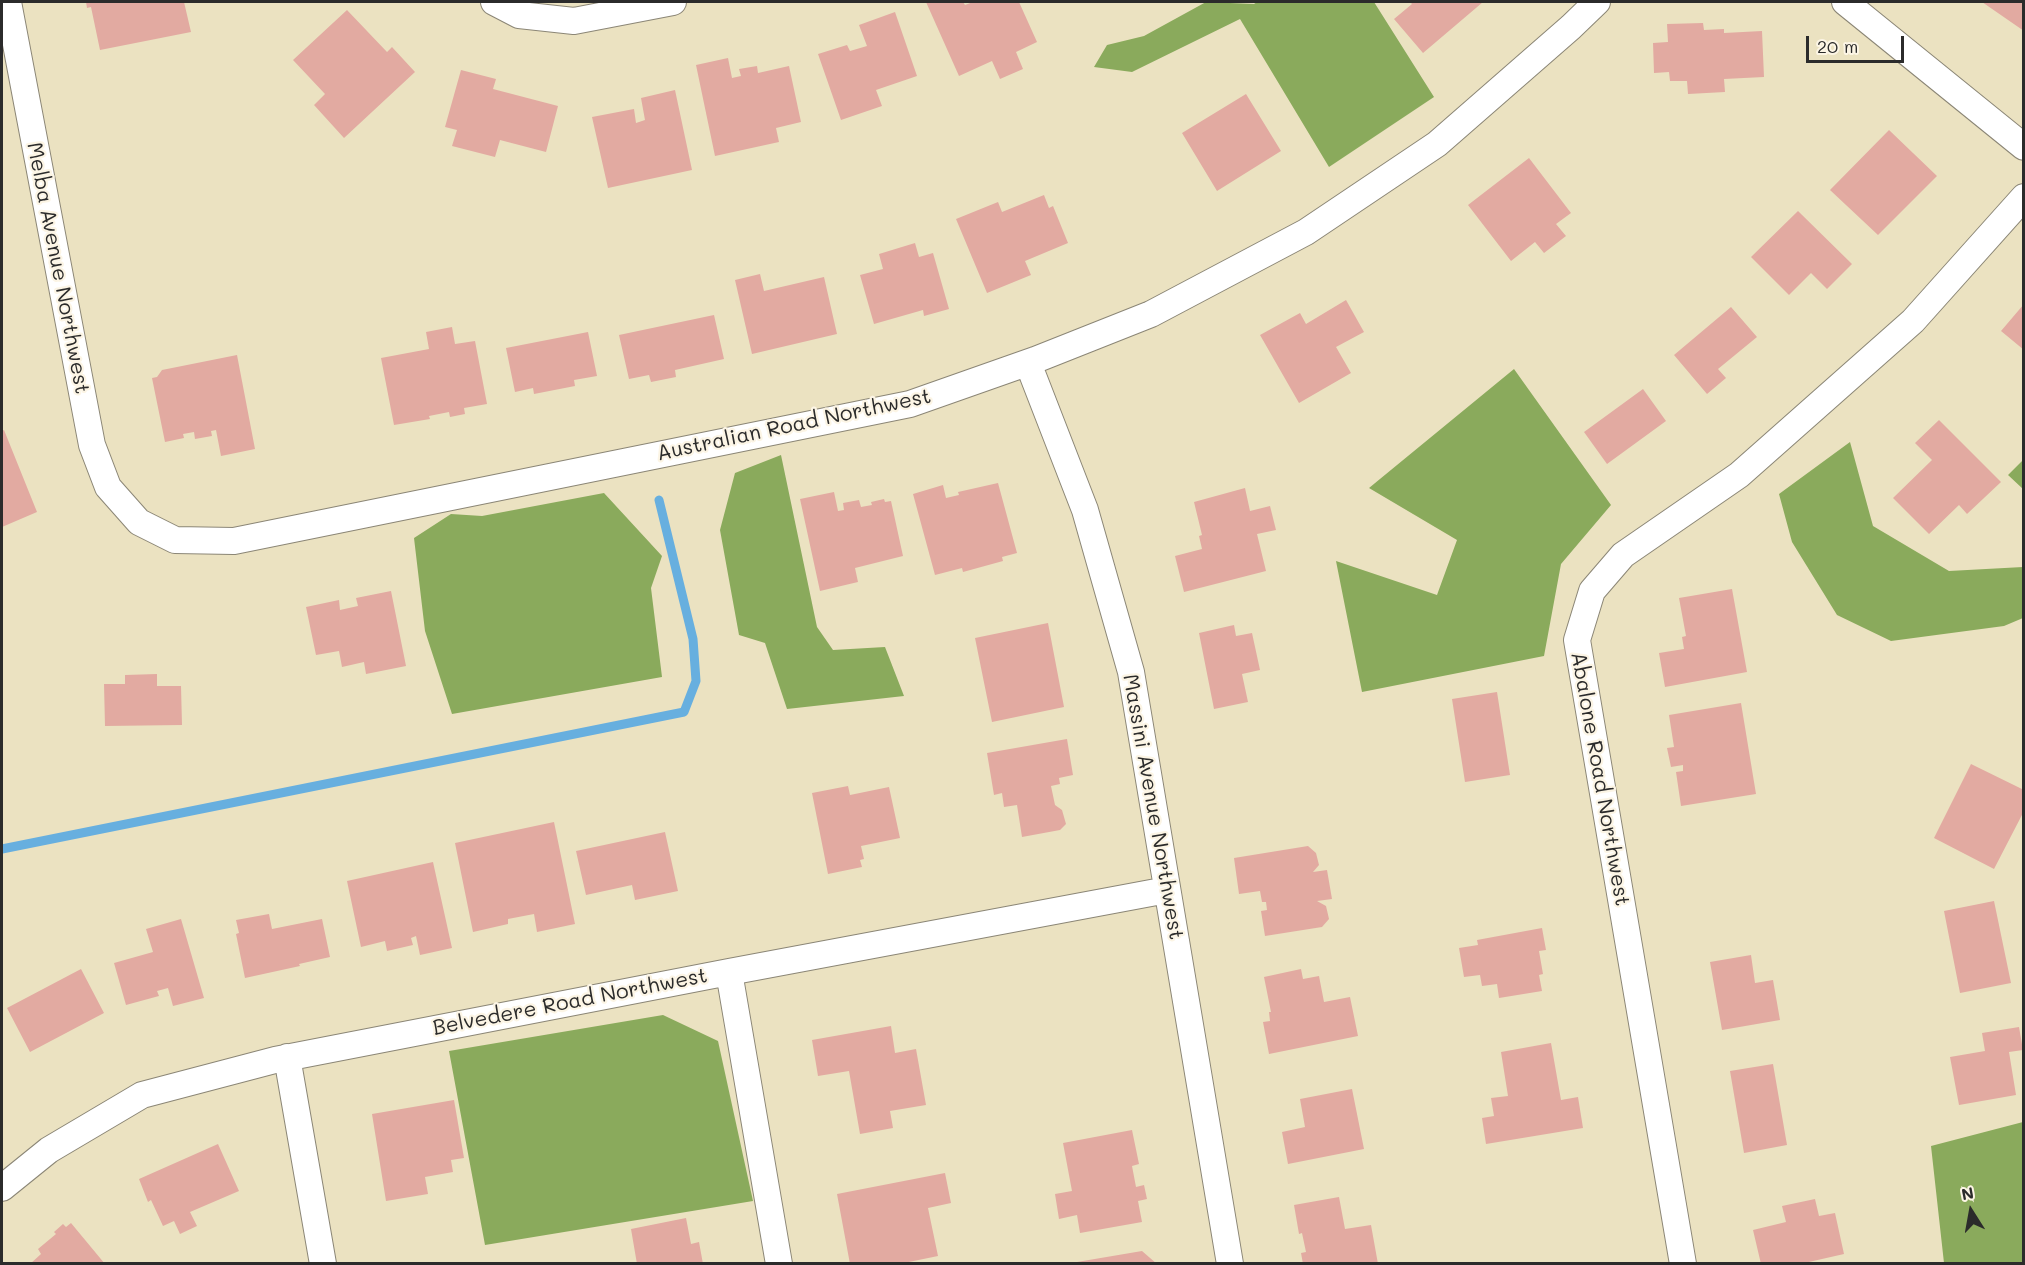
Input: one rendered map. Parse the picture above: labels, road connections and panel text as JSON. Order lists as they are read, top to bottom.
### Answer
{
  "streets": {
    "street": [
      "Melba Avenue Northwest",
      "Australian Road Northwest",
      "Abalone Road Northwest",
      "Massini Avenue Northwest",
      "Belvedere Road Northwest"
    ]
  },
  "crossings": [
    ["Melba Avenue Northwest", "Australian Road Northwest"],
    ["Australian Road Northwest", "Massini Avenue Northwest"],
    ["Massini Avenue Northwest", "Belvedere Road Northwest"]
  ],
  "scale_bar": "20 m",
  "north": "top"
}
